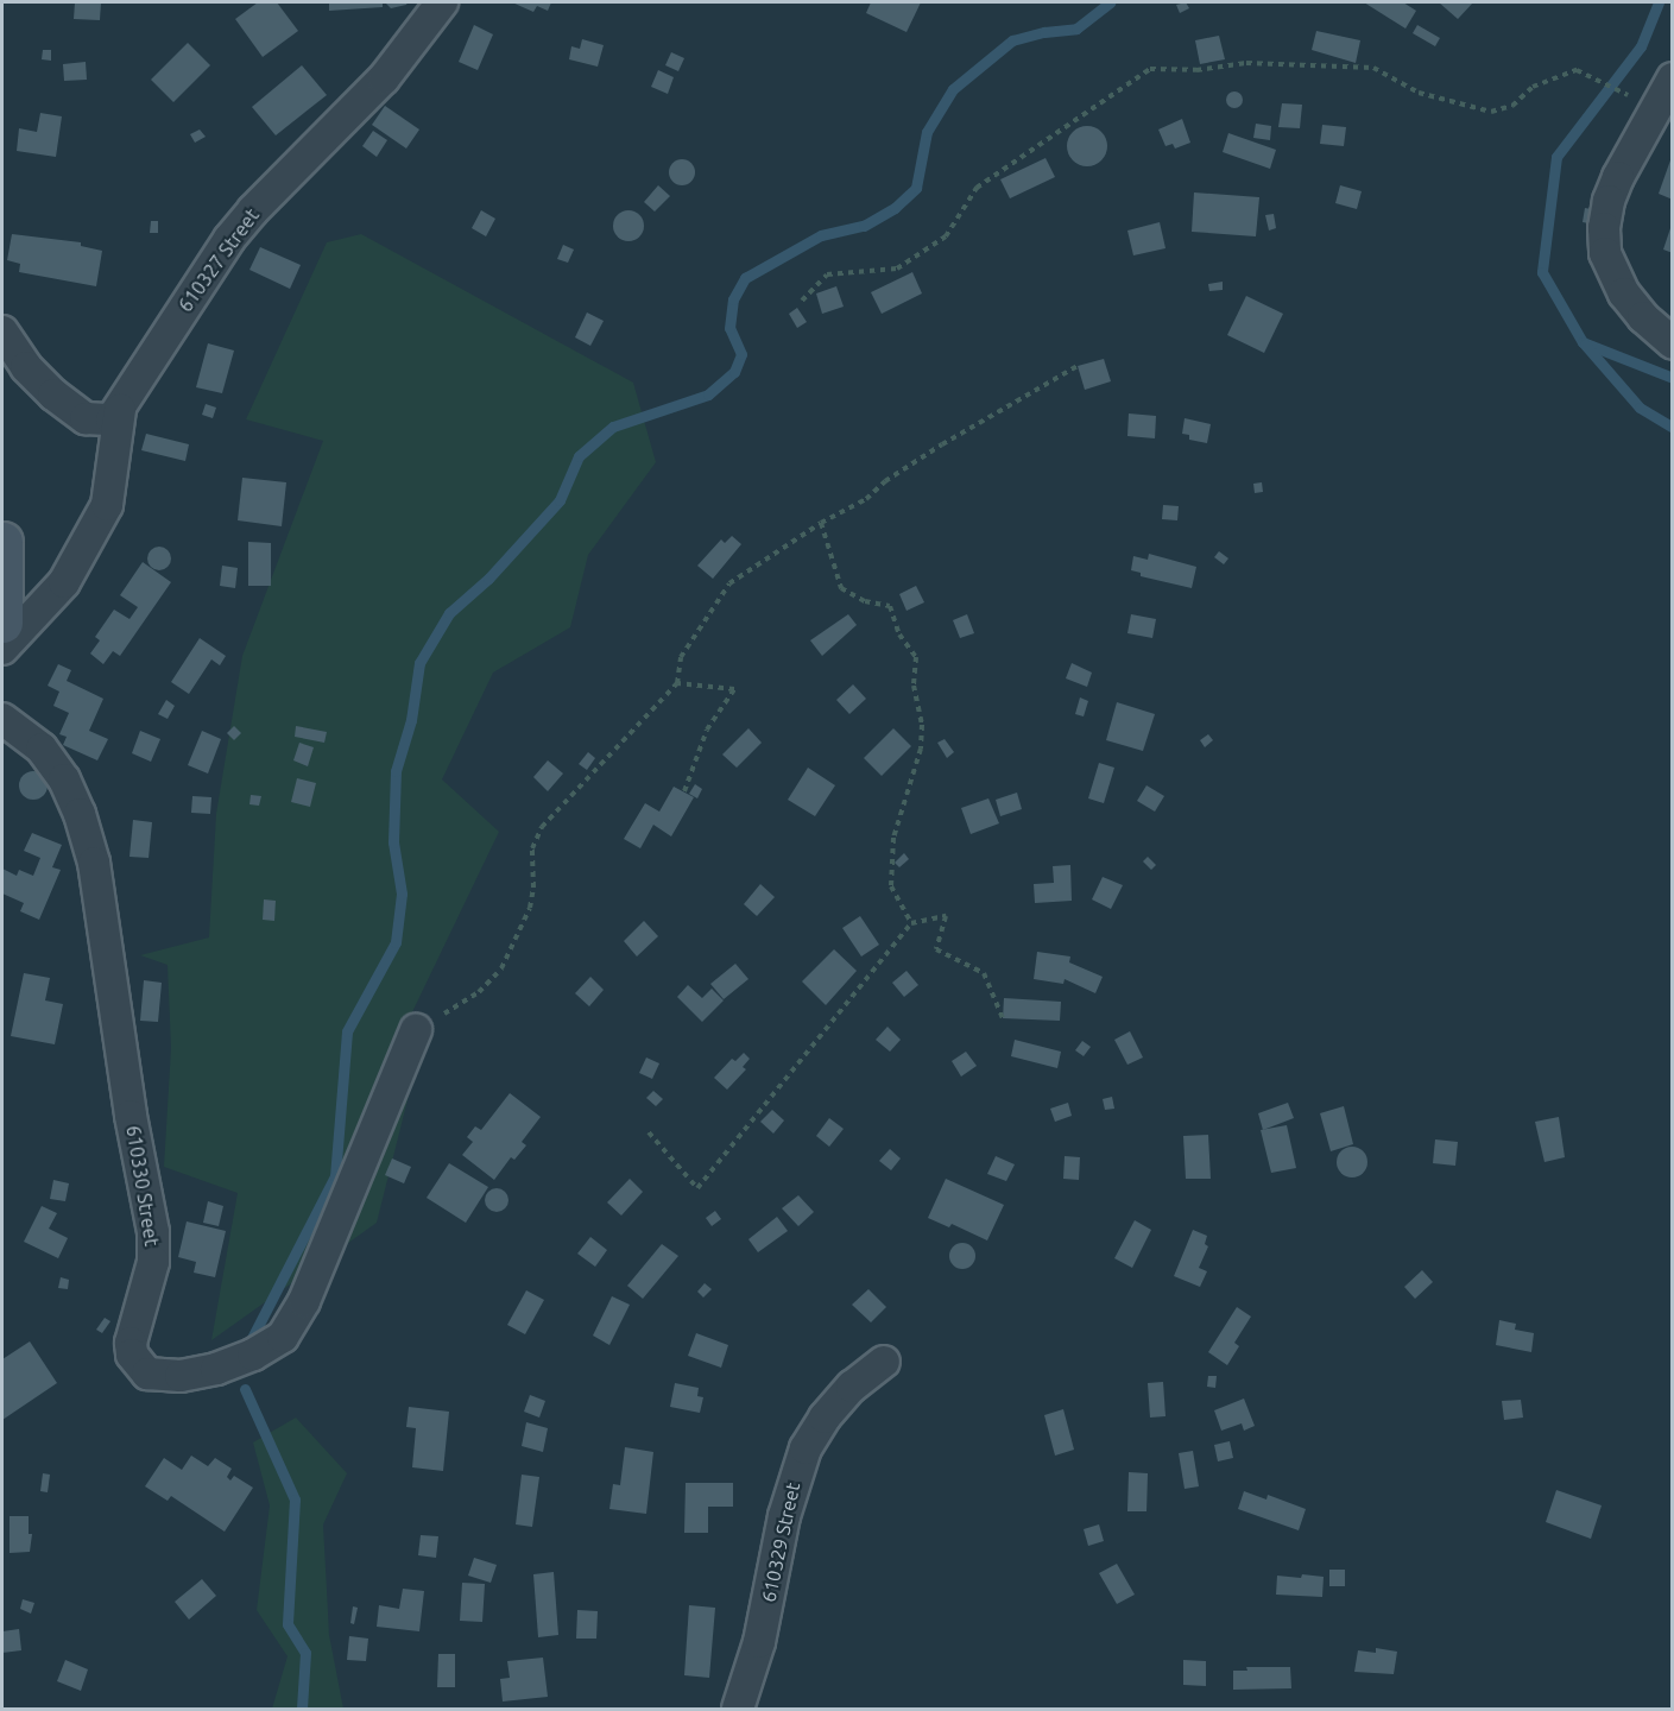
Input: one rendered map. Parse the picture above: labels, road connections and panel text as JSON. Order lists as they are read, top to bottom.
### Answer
{
  "streets": {
    "street": ["610327 Street", "610330 Street", "610329 Street"]
  }
}
